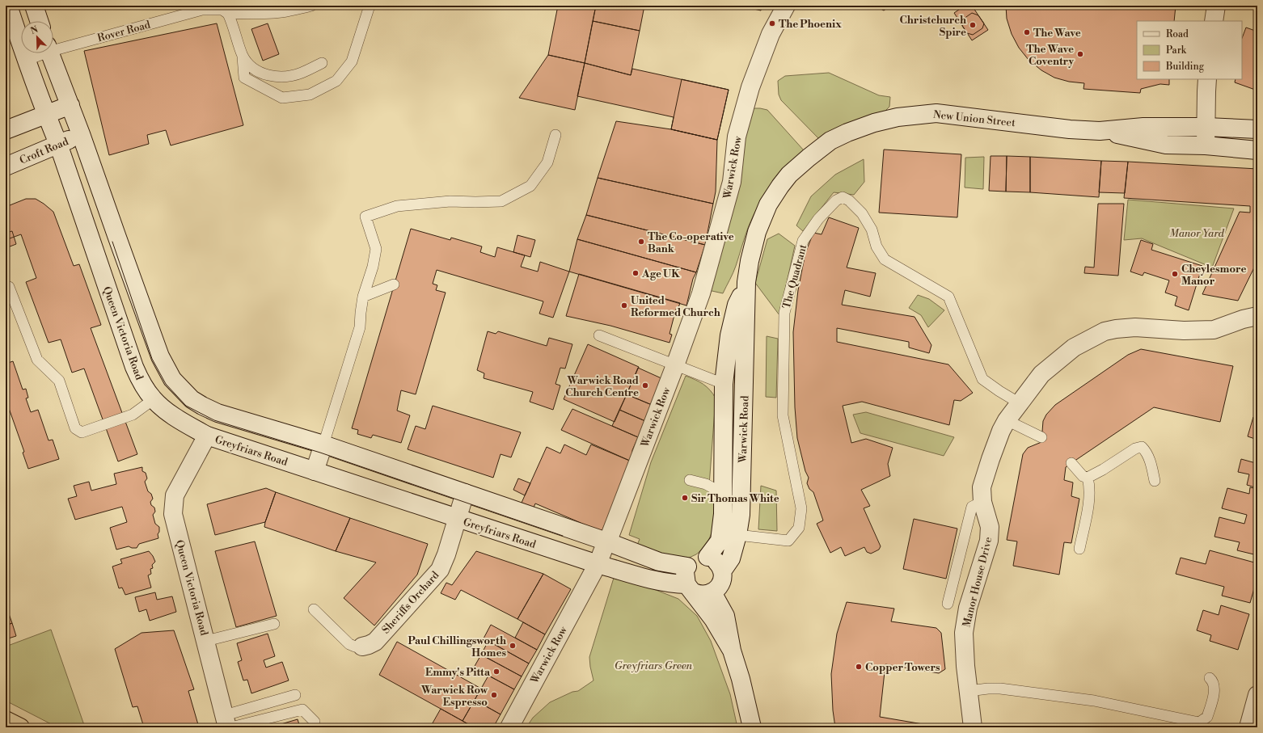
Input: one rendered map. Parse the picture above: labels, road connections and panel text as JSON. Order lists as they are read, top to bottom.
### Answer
{
  "streets": {
    "street": [
      "New Union Street",
      "Croft Road",
      "Warwick Row",
      "Queen Victoria Road",
      "Warwick Road",
      "Greyfriars Road",
      "Manor House Drive",
      "Sheriffs Orchard"
    ],
    "lane": ["Rover Road", "The Quadrant"]
  },
  "crossings": [
    ["Rover Road", "Queen Victoria Road"],
    ["New Union Street", "Warwick Road"],
    ["Croft Road", "Queen Victoria Road"],
    ["Warwick Row", "Greyfriars Road"],
    ["The Quadrant", "Warwick Road"],
    ["The Quadrant", "Manor House Drive"],
    ["Queen Victoria Road", "Greyfriars Road"],
    ["Warwick Road", "Greyfriars Road"],
    ["Greyfriars Road", "Sheriffs Orchard"]
  ],
  "parks": ["Manor Yard", "Greyfriars Green"],
  "places": [
    "The Phoenix",
    "Christchurch Spire",
    "The Wave",
    "The Wave Coventry",
    "The Co-operative Bank",
    "Age UK",
    "Cheylesmore Manor",
    "United Reformed Church",
    "Warwick Road Church Centre",
    "Sir Thomas White",
    "Paul Chillingsworth Homes",
    "Copper Towers",
    "Emmy's Pitta",
    "Warwick Row Espresso"
  ],
  "legend": ["Road", "Park", "Building"],
  "north": "top left"
}
